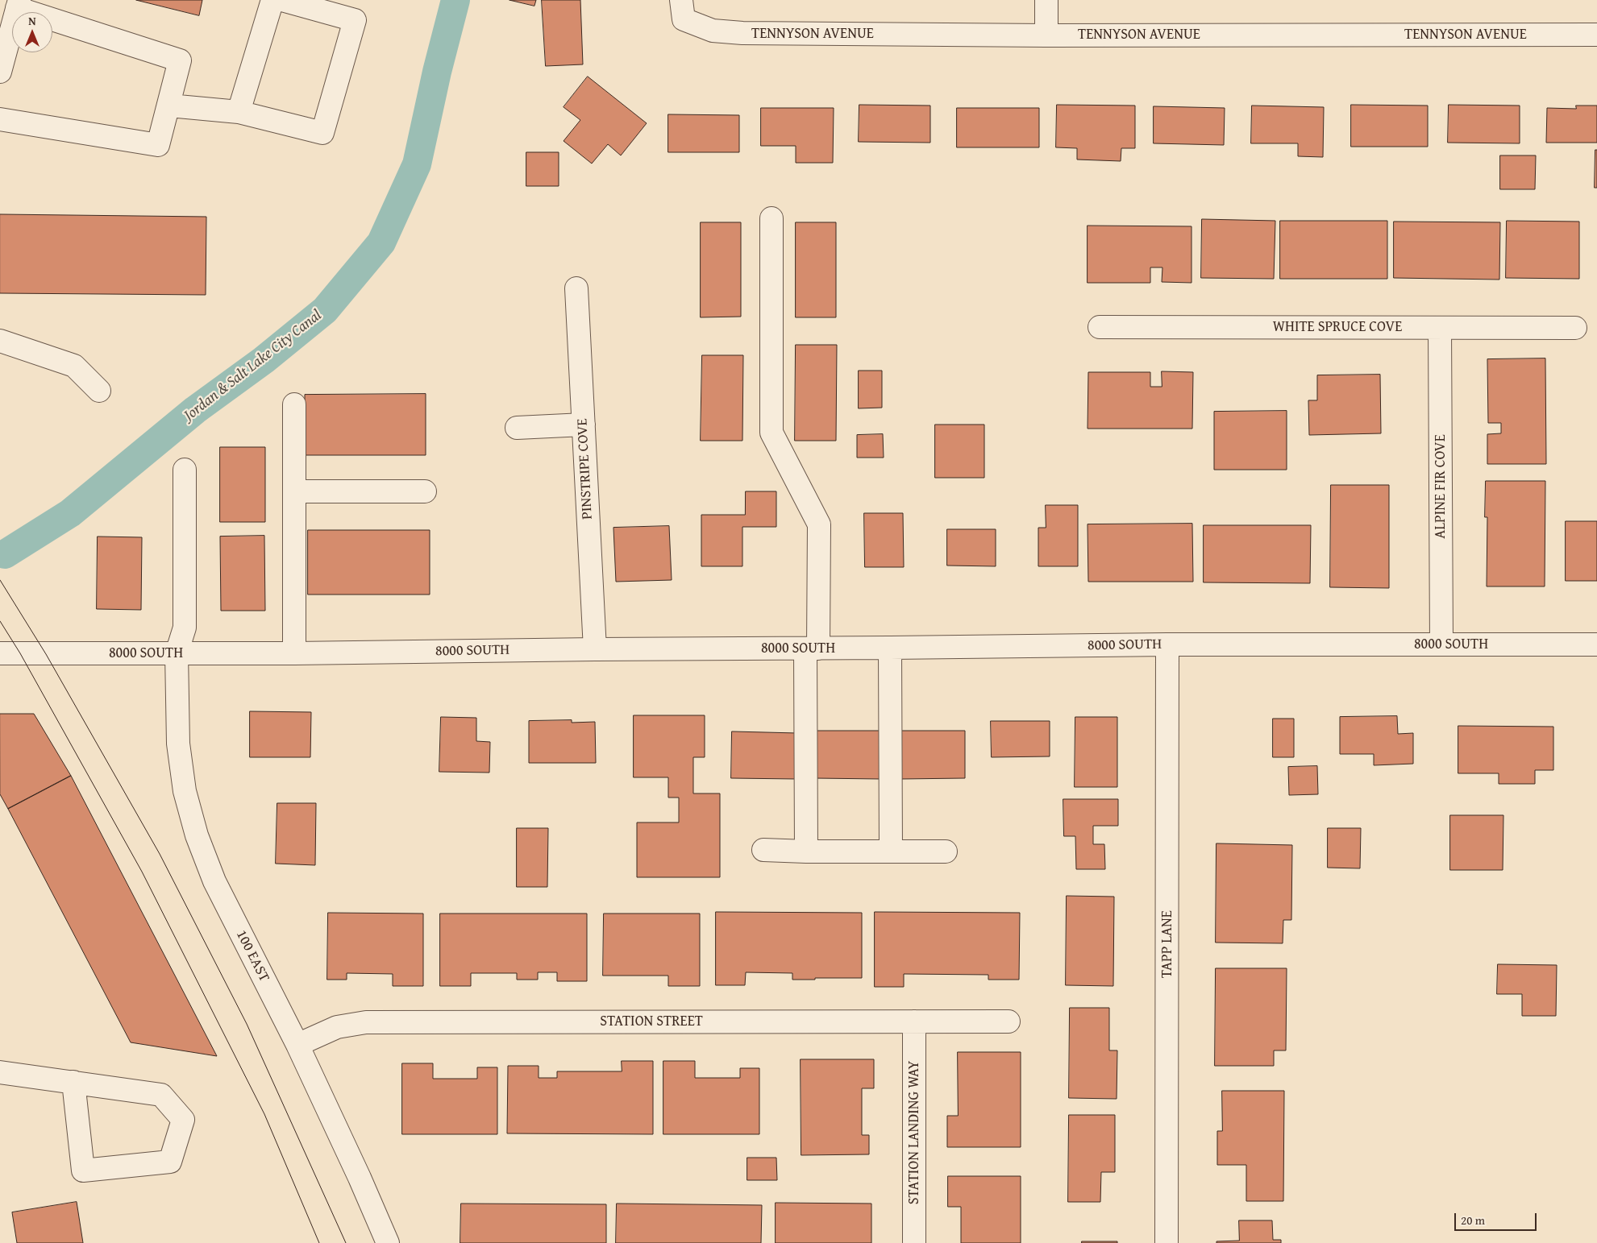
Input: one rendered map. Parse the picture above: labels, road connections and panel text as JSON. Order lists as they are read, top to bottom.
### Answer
{
  "streets": {
    "street": [
      "TENNYSON AVENUE",
      "WHITE SPRUCE COVE",
      "PINSTRIPE COVE",
      "ALPINE FIR COVE",
      "8000 SOUTH",
      "TAPP LANE",
      "100 EAST",
      "STATION STREET",
      "STATION LANDING WAY"
    ]
  },
  "crossings": [
    ["WHITE SPRUCE COVE", "ALPINE FIR COVE"],
    ["PINSTRIPE COVE", "8000 SOUTH"],
    ["ALPINE FIR COVE", "8000 SOUTH"],
    ["8000 SOUTH", "TAPP LANE"],
    ["8000 SOUTH", "100 EAST"],
    ["100 EAST", "STATION STREET"],
    ["STATION STREET", "STATION LANDING WAY"]
  ],
  "water": ["Jordan & Salt Lake City Canal"],
  "scale_bar": "20 m",
  "north": "top"
}
